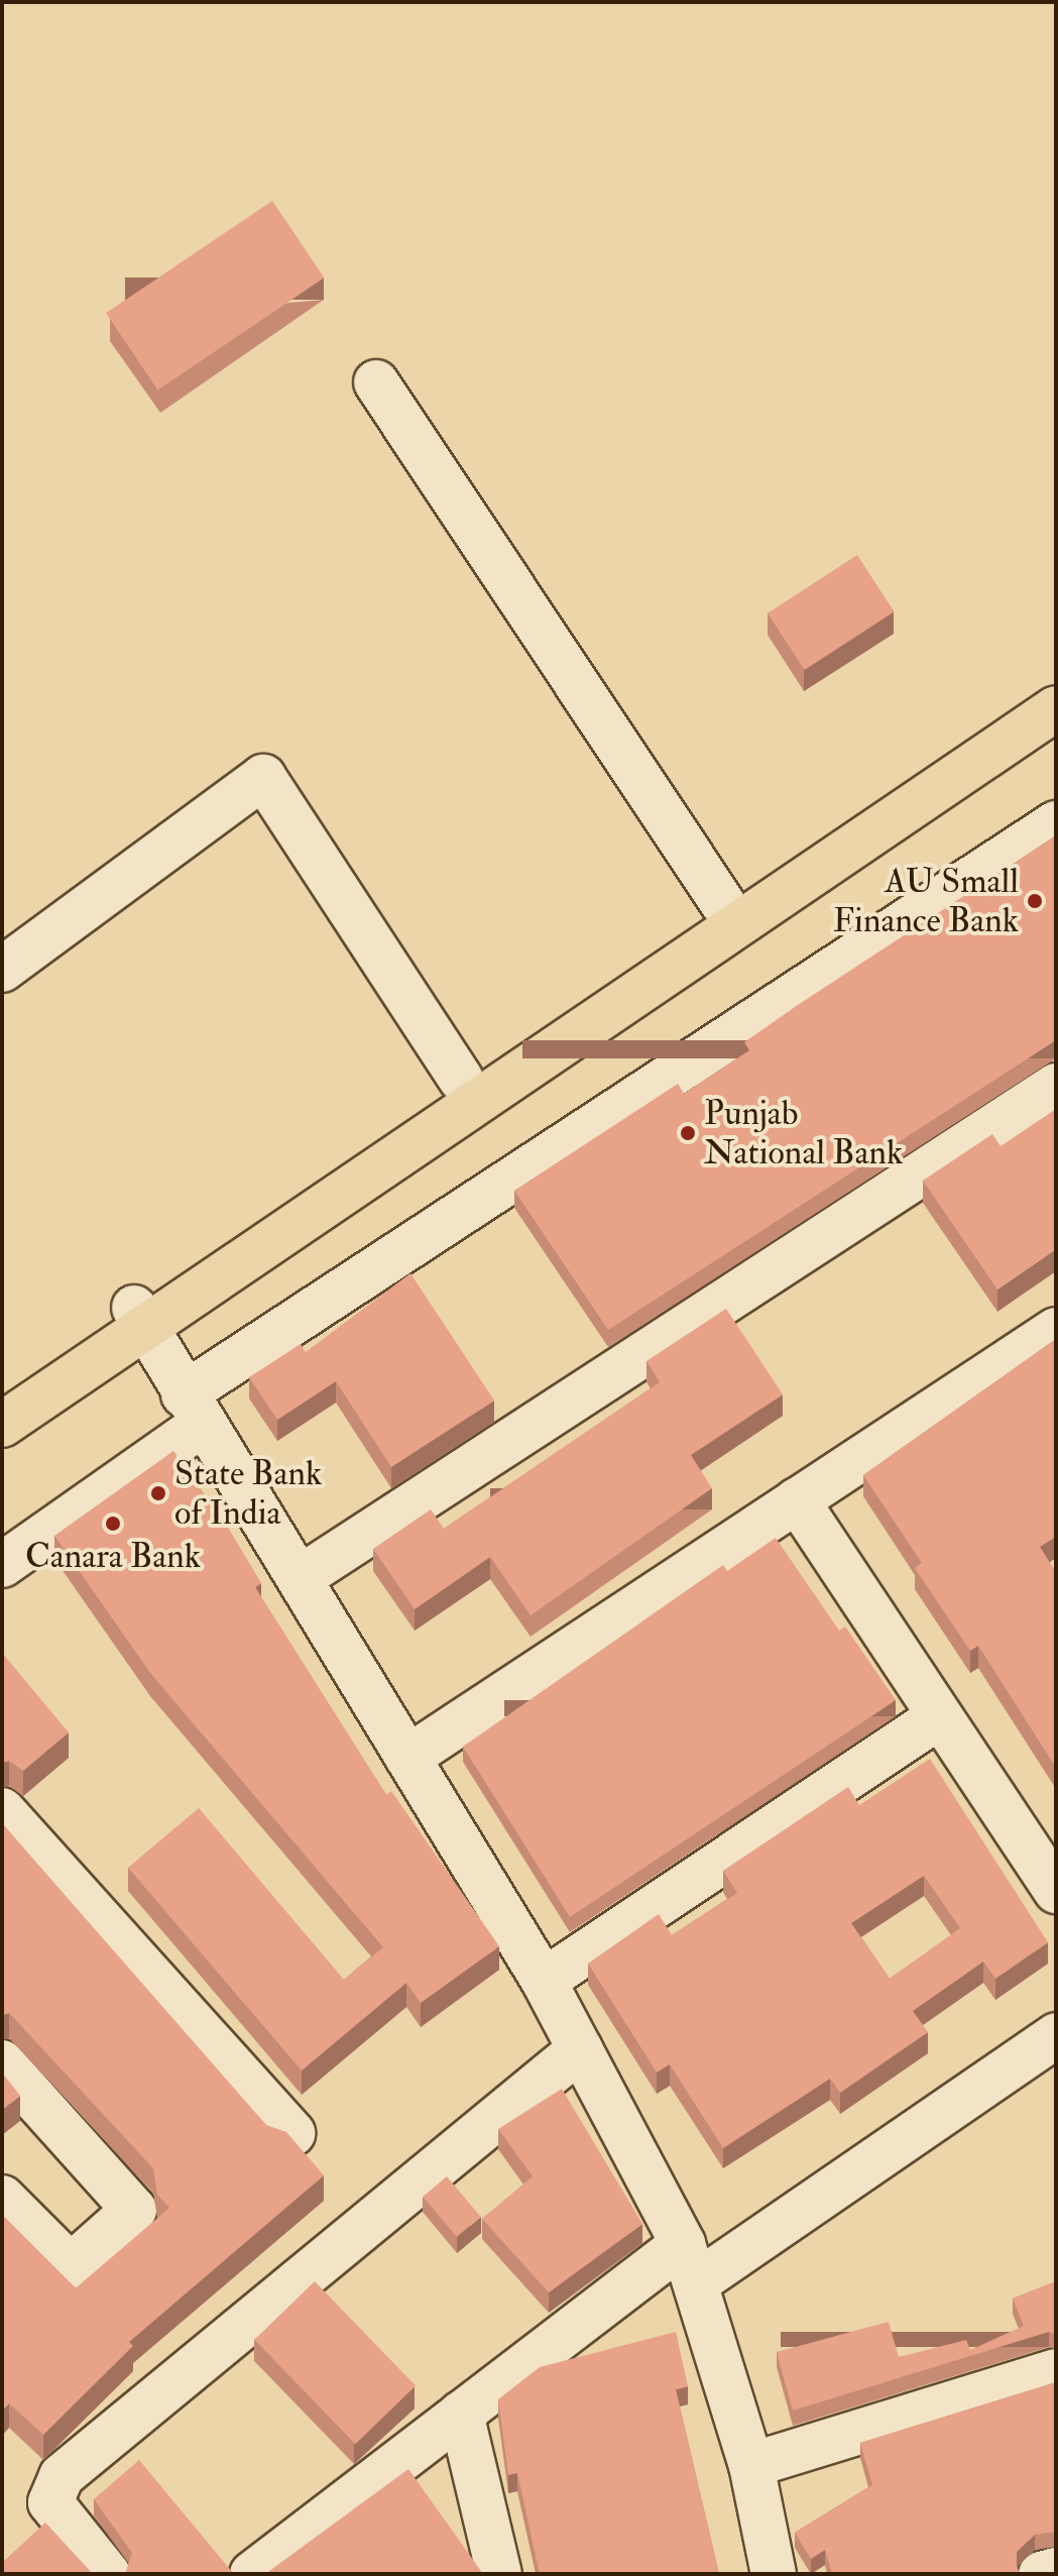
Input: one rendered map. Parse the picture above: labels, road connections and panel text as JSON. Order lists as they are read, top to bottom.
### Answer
{
  "places": [
    "AU Small Finance Bank",
    "Punjab National Bank",
    "State Bank of India",
    "Canara Bank"
  ]
}
